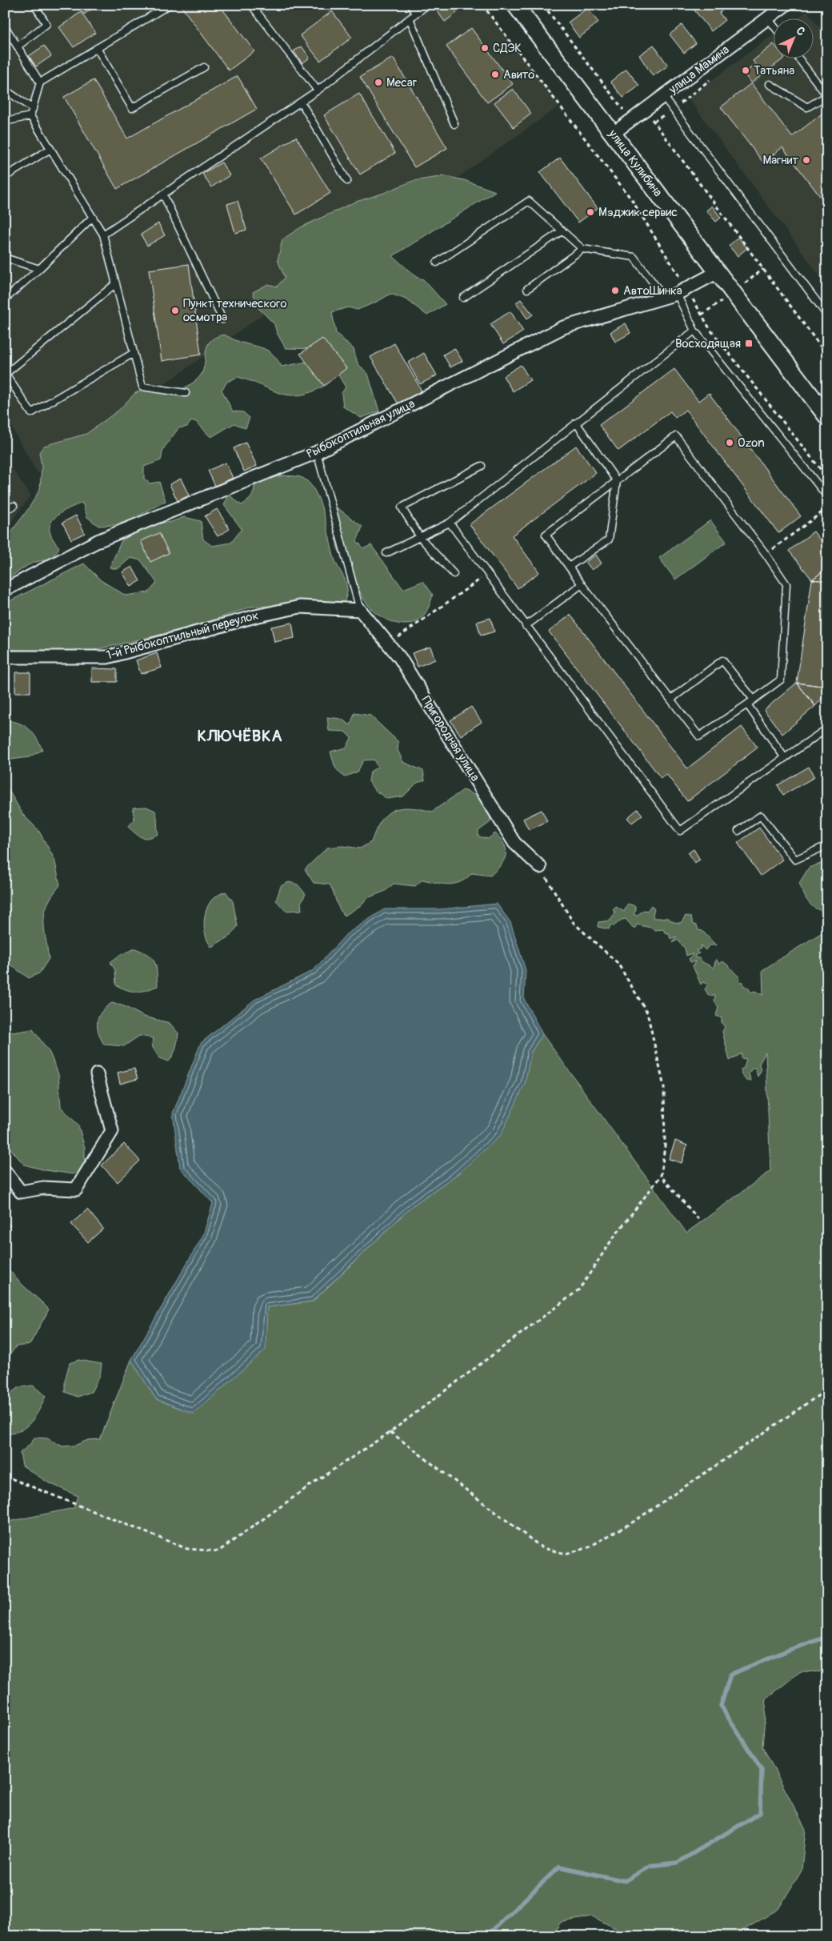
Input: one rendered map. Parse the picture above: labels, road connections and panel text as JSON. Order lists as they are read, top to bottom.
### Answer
{
  "streets": {
    "main road": ["улица Кулибина"],
    "street": [
      "улица Мамина",
      "Рыбокоптильная улица",
      "1-й Рыбокоптильный переулок",
      "Пригородная улица"
    ]
  },
  "crossings": [
    ["улица Мамина", "улица Кулибина"],
    ["улица Кулибина", "Рыбокоптильная улица"],
    ["1-й Рыбокоптильный переулок", "Пригородная улица"]
  ],
  "districts": ["КЛЮЧЁВКА"],
  "places": {
    "other": [
      "СДЭК",
      "Татьяна",
      "Авито",
      "Mecar",
      "Магнит",
      "Мэджик сервис",
      "АвтоШинка",
      "Пункт технического осмотра",
      "Ozon"
    ],
    "transit": ["Восходящая"]
  },
  "north": "top right"
}
